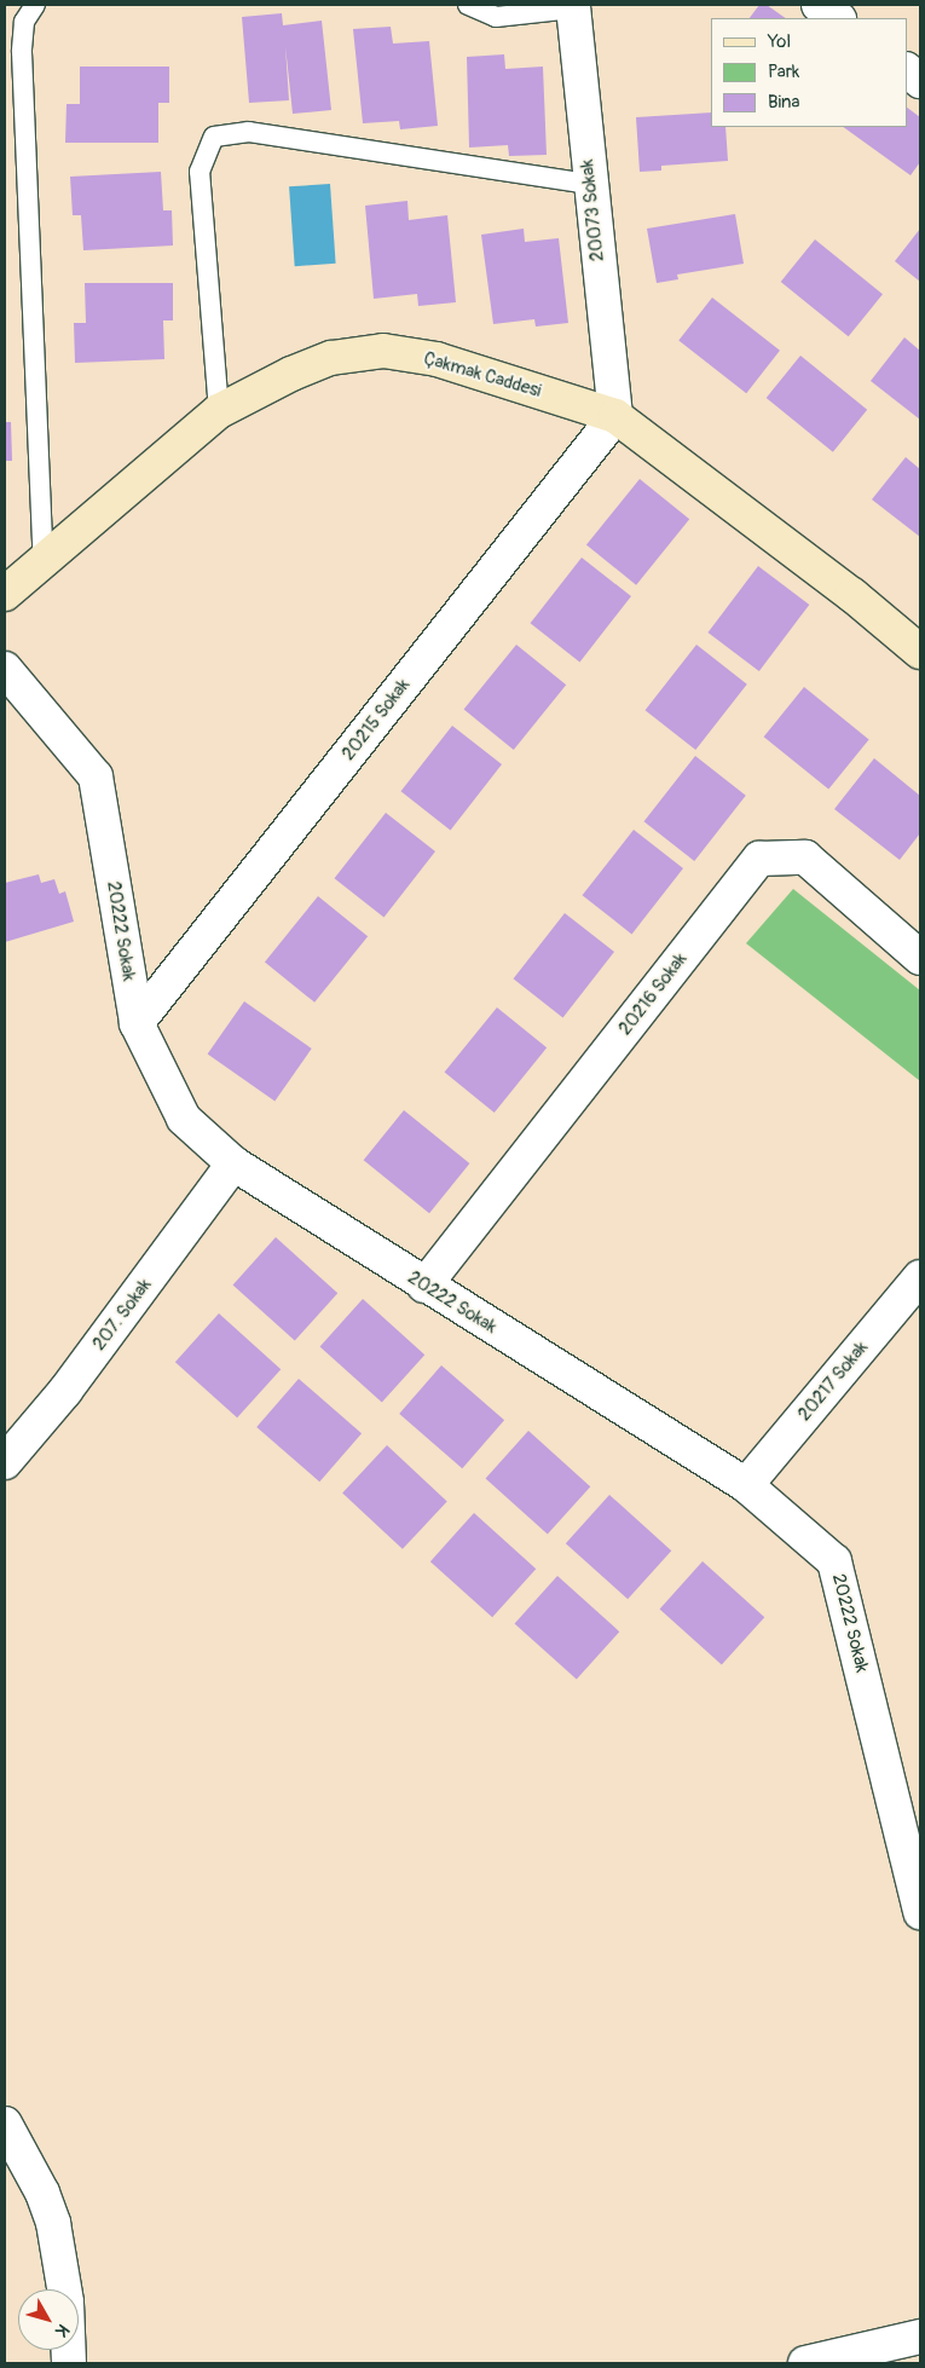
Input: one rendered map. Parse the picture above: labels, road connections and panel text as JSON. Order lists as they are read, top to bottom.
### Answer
{
  "streets": {
    "main road": ["Çakmak Caddesi"],
    "street": [
      "20073 Sokak",
      "20215 Sokak",
      "20222 Sokak",
      "20216 Sokak",
      "207. Sokak",
      "20217 Sokak"
    ]
  },
  "crossings": [
    ["20073 Sokak", "Çakmak Caddesi"],
    ["20073 Sokak", "20215 Sokak"],
    ["Çakmak Caddesi", "20215 Sokak"],
    ["20215 Sokak", "20222 Sokak"],
    ["20222 Sokak", "20216 Sokak"],
    ["20222 Sokak", "207. Sokak"],
    ["20222 Sokak", "20217 Sokak"]
  ],
  "legend": ["Yol", "Park", "Bina"],
  "north": "bottom right"
}
